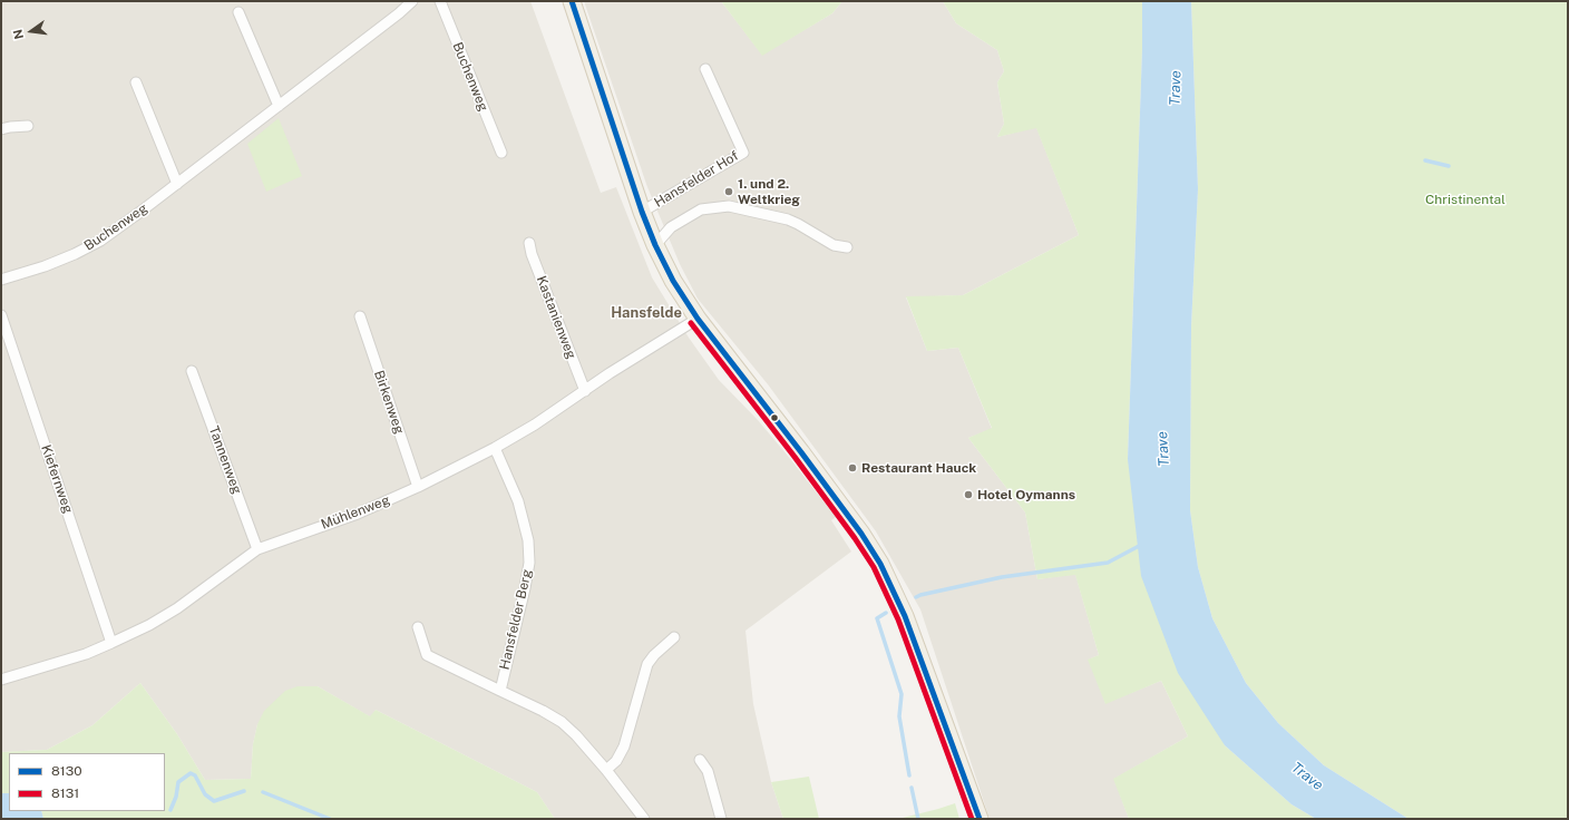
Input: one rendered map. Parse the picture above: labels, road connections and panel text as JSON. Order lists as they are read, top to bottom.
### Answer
{
  "streets": {
    "street": [
      "Buchenweg",
      "Hansfelder Hof",
      "Kastanienweg",
      "Birkenweg",
      "Tannenweg",
      "Kiefernweg",
      "Mühlenweg",
      "Hansfelder Berg"
    ]
  },
  "crossings": [
    ["Kastanienweg", "Mühlenweg"],
    ["Birkenweg", "Mühlenweg"],
    ["Tannenweg", "Mühlenweg"],
    ["Kiefernweg", "Mühlenweg"],
    ["Mühlenweg", "Hansfelder Berg"]
  ],
  "districts": ["Hansfelde"],
  "water": ["Trave"],
  "parks": ["Christinental"],
  "places": ["1. und 2. Weltkrieg", "Restaurant Hauck", "Hotel Oymanns"],
  "lines": ["transit line 8130", "transit line 8131"],
  "legend": ["8130", "8131"],
  "north": "left"
}
